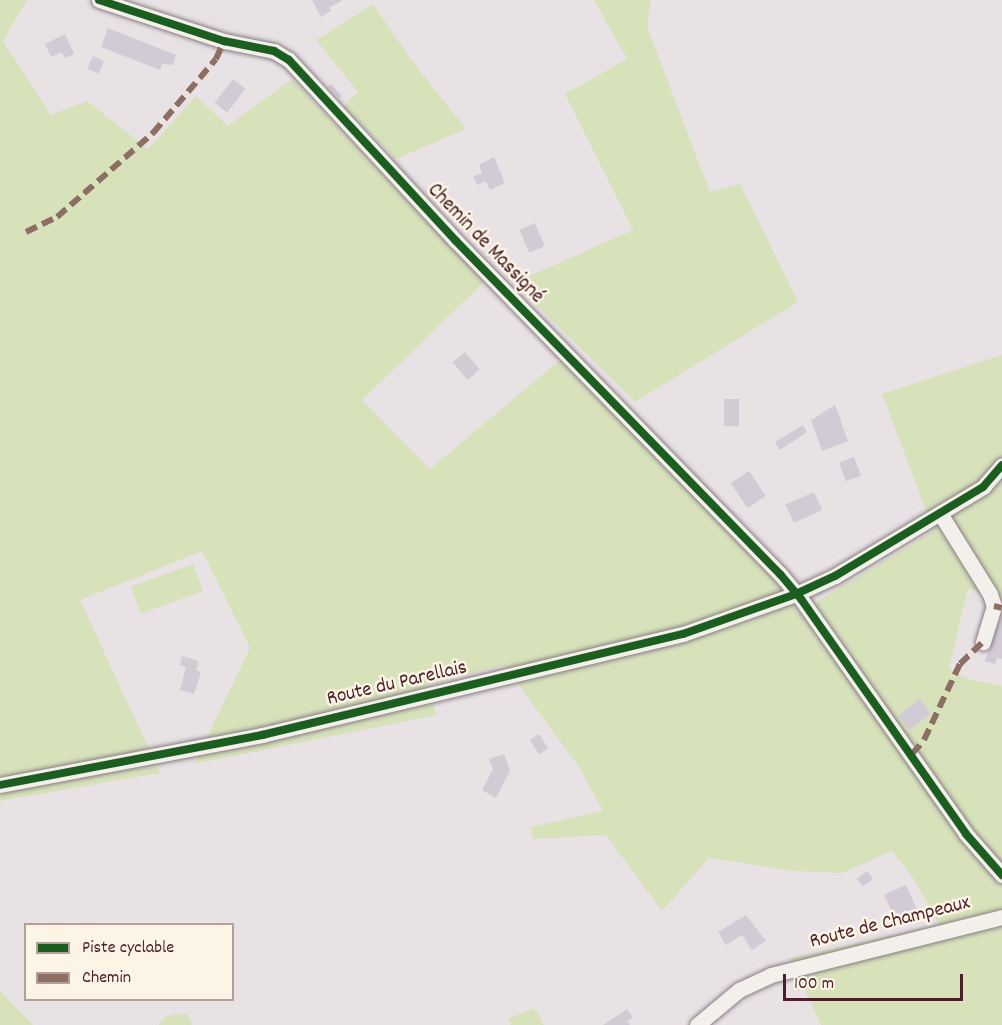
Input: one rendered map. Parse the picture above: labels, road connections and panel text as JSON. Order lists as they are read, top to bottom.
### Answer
{
  "streets": {
    "street": ["Chemin de Massigné", "Route du Parellais", "Route de Champeaux"]
  },
  "crossings": [
    ["Chemin de Massigné", "Route du Parellais"]
  ],
  "legend": ["Piste cyclable", "Chemin"],
  "scale_bar": "100 m"
}
